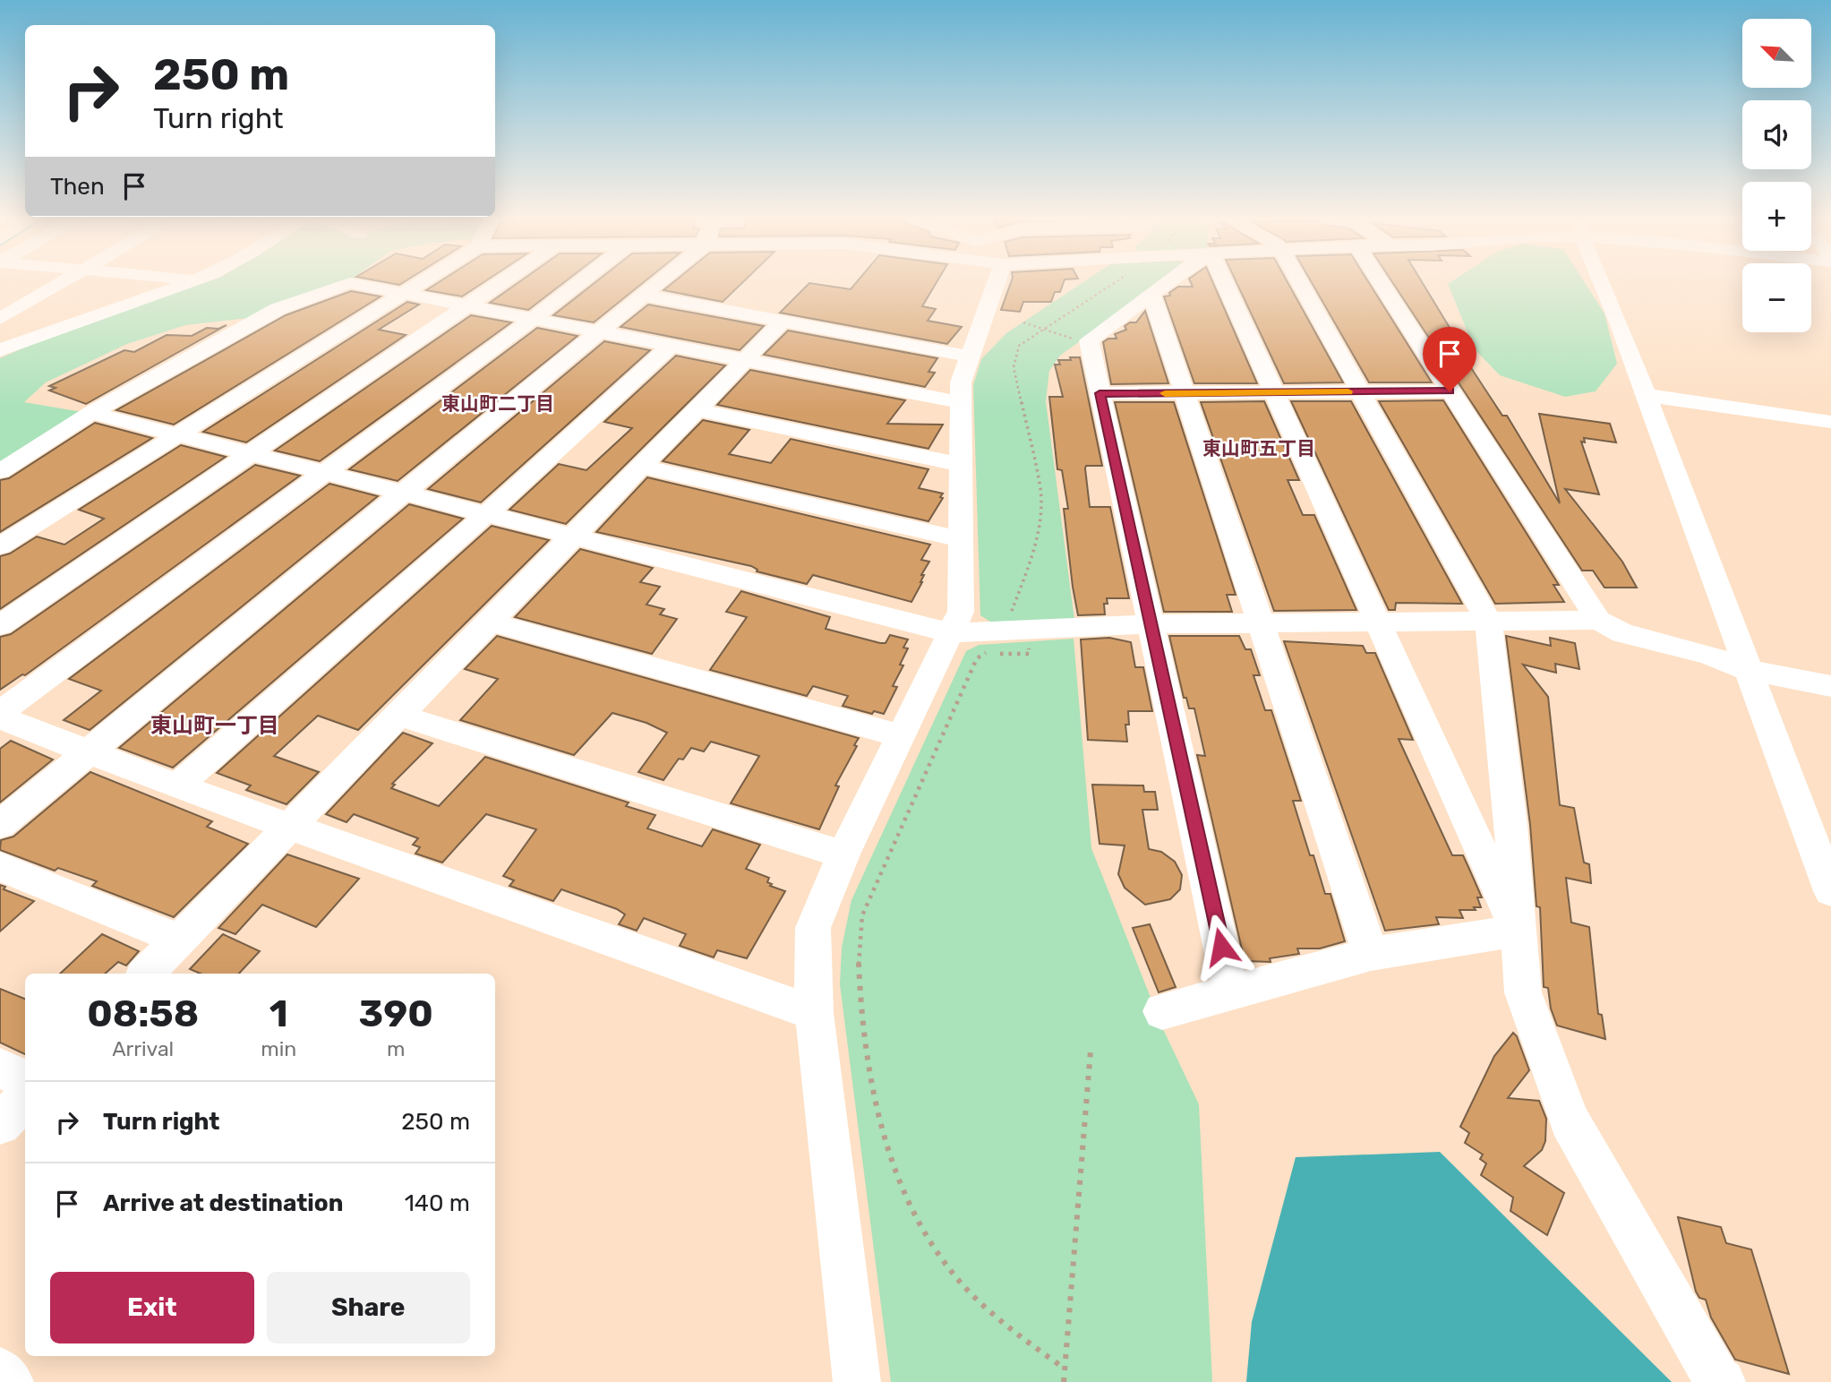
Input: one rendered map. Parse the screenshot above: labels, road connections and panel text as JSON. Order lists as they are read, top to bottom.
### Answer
{
  "districts": ["東山町二丁目", "東山町五丁目", "東山町一丁目"],
  "north": "top left",
  "page": {
    "map_buttons": ["+", "−"],
    "turn": ["250 m", "Turn right"],
    "then": "Then",
    "eta": [
      "08:58",
      "Arrival",
      "1",
      "min",
      "390",
      "m"
    ],
    "list": [
      {
        "name": "Turn right",
        "value": "250 m"
      },
      {
        "name": "Arrive at destination",
        "value": "140 m"
      }
    ],
    "buttons": ["Exit", "Share"]
  }
}
